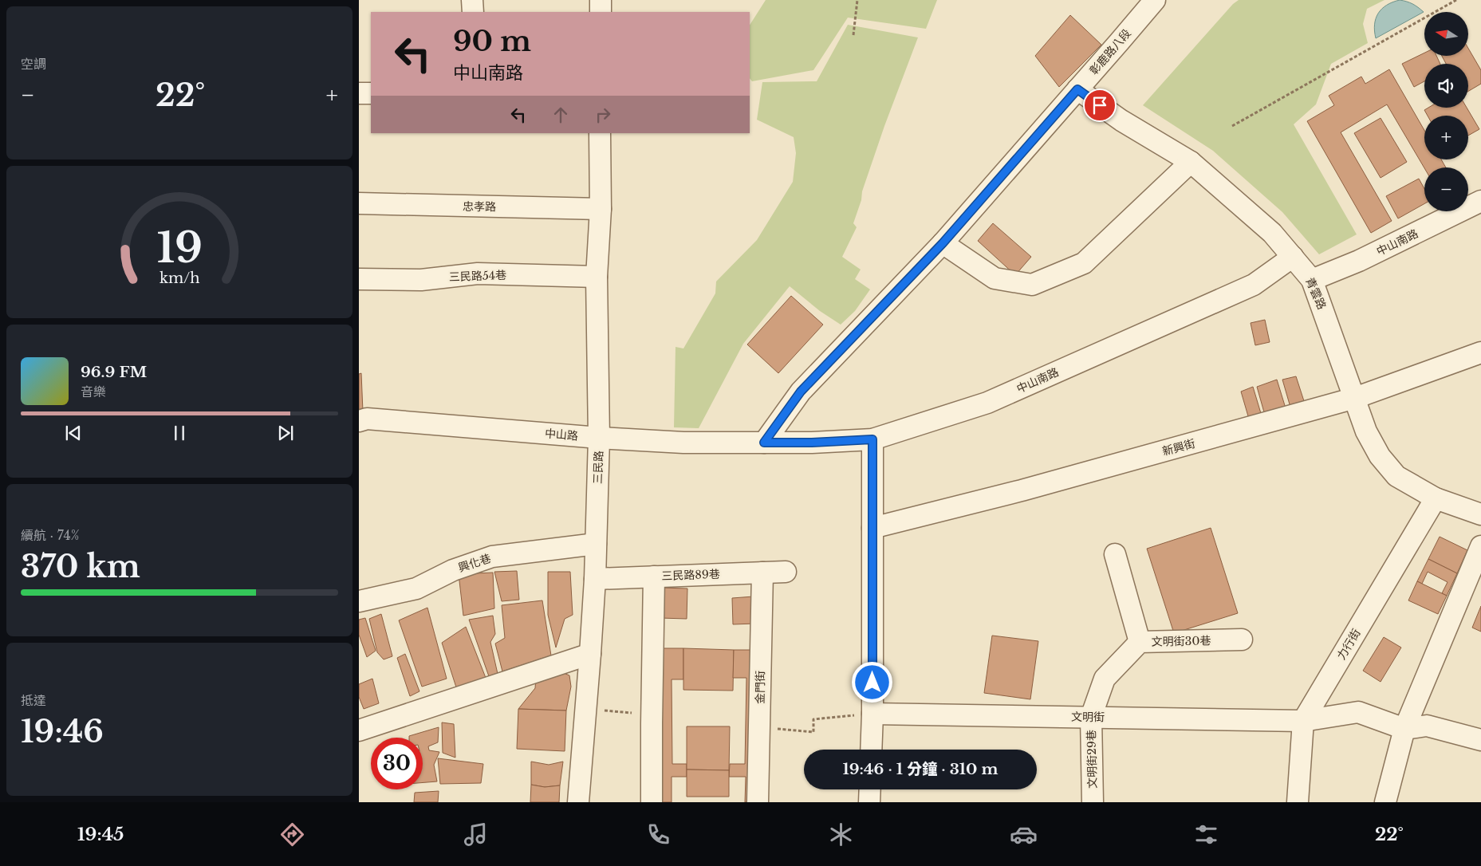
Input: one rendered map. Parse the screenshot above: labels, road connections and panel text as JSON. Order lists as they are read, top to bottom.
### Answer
{
  "streets": {
    "street": [
      "彰鹿路八段",
      "忠孝路",
      "中山南路",
      "三民路54巷",
      "青雲路",
      "中山路",
      "新興街",
      "三民路",
      "興化巷",
      "三民路89巷",
      "文明街30巷",
      "力行街",
      "金門街",
      "文明街",
      "文明街29巷"
    ]
  },
  "crossings": [
    ["彰鹿路八段", "中山南路"],
    ["彰鹿路八段", "青雲路"],
    ["彰鹿路八段", "中山路"],
    ["忠孝路", "三民路"],
    ["中山南路", "青雲路"],
    ["中山南路", "中山路"],
    ["三民路54巷", "三民路"],
    ["青雲路", "新興街"],
    ["青雲路", "力行街"],
    ["中山路", "三民路"],
    ["三民路", "興化巷"],
    ["三民路", "三民路89巷"],
    ["三民路89巷", "金門街"],
    ["文明街30巷", "文明街"],
    ["文明街30巷", "文明街29巷"],
    ["力行街", "文明街"],
    ["文明街", "文明街29巷"]
  ],
  "north": "left",
  "page": {
    "tile": [
      "空調",
      ["續航 · 74%", "370 km"],
      ["抵達", "19:46"]
    ],
    "map_buttons": ["+", "−"],
    "turn": ["90 m", "中山南路"],
    "heat": ["−", "22°", "+"],
    "song": ["96.9 FM", "音樂"],
    "limit": "30",
    "trip": "19:46 · 1 分鐘 · 310 m",
    "tabs": ["19:45", "22°"],
    "gauge": ["19", "km/h"]
  }
}
